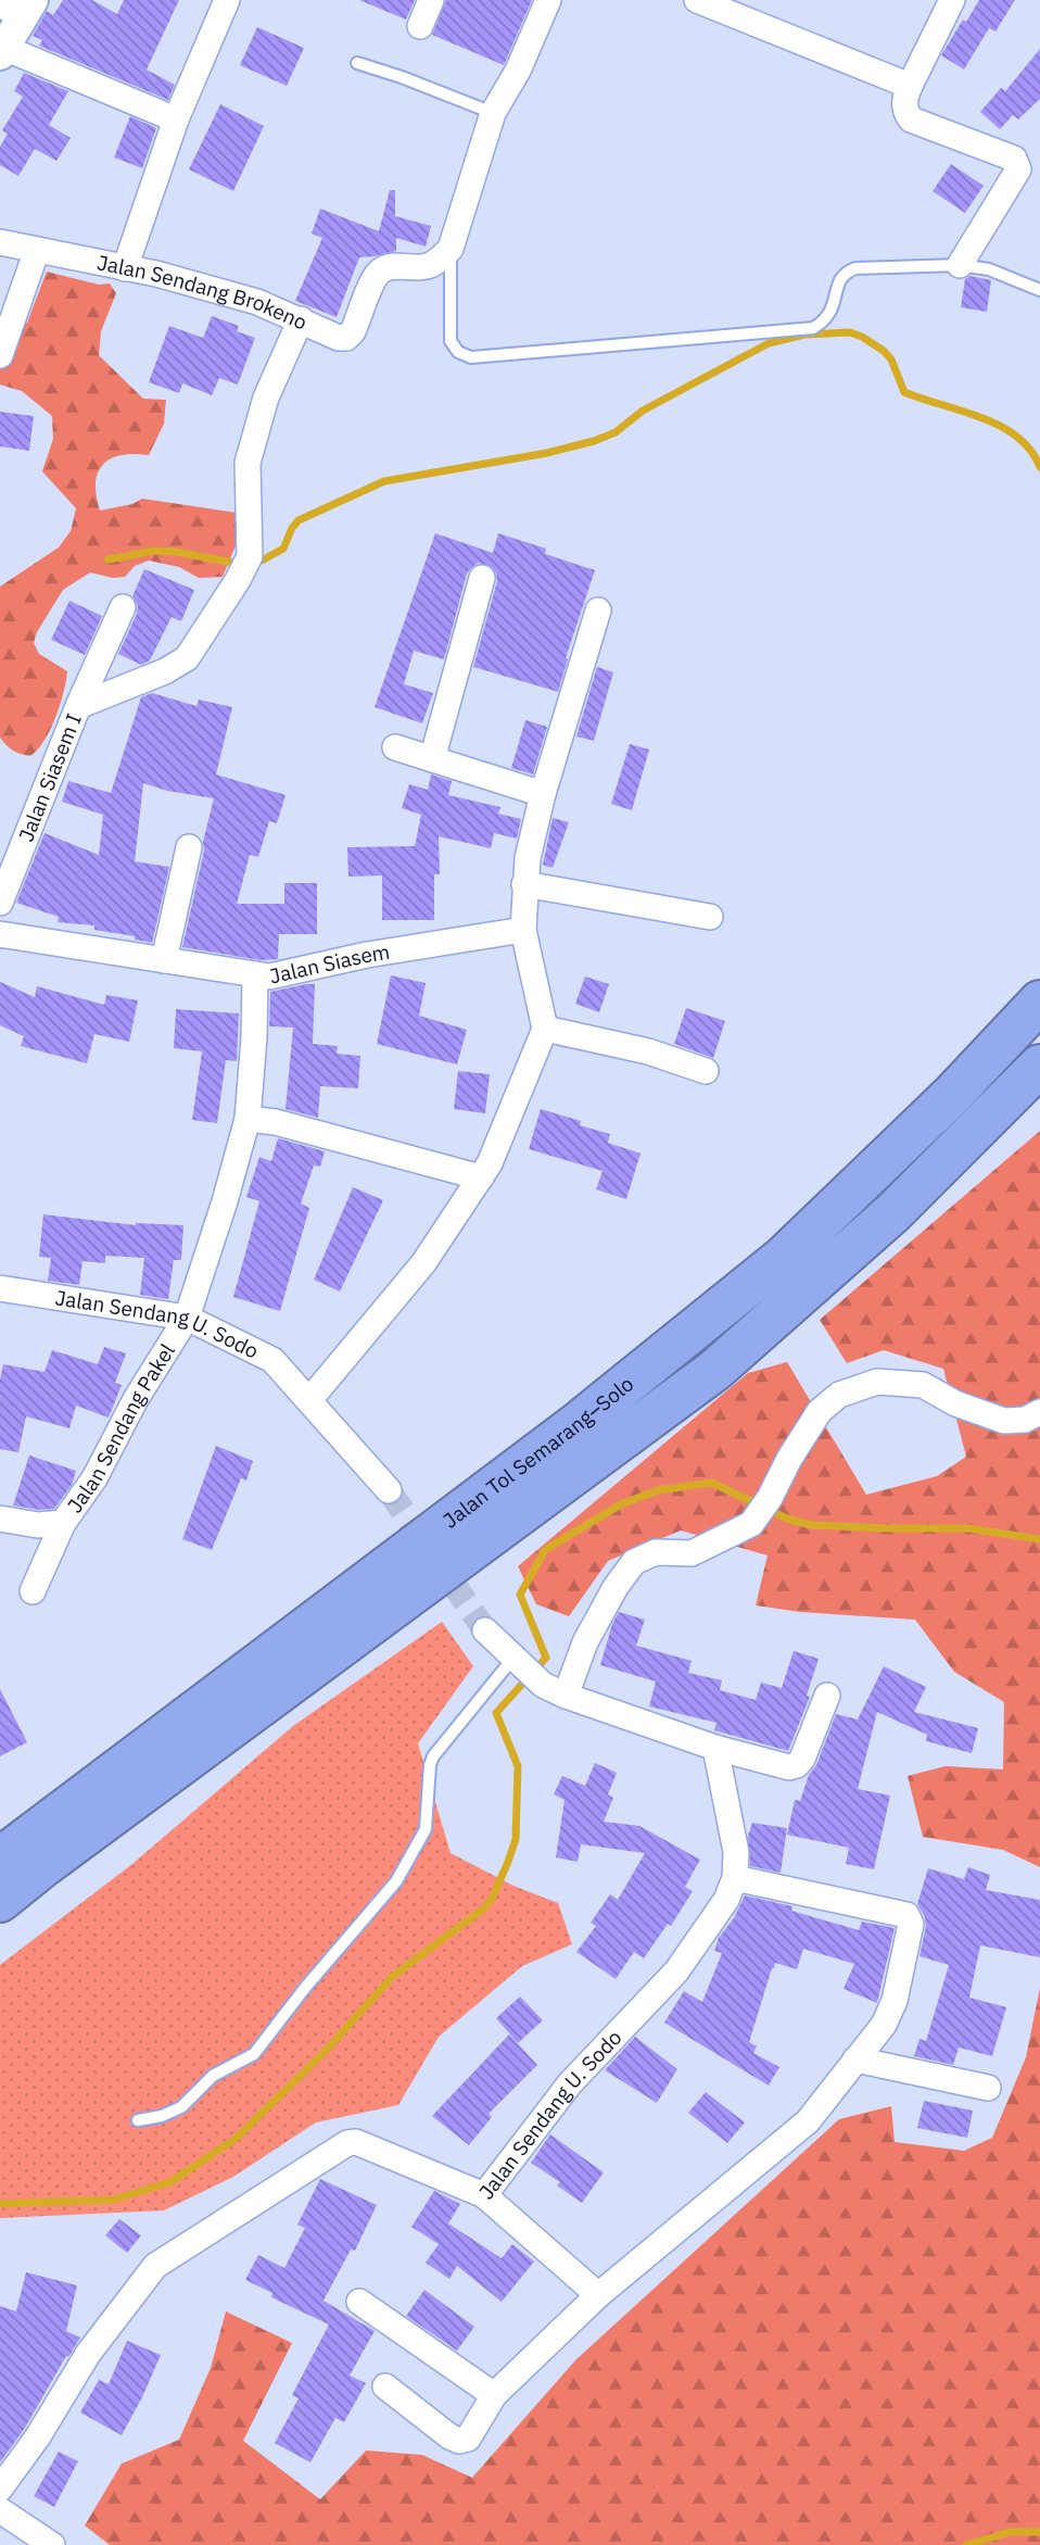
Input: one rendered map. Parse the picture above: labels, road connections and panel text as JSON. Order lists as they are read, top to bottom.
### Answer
{
  "streets": {
    "highway": ["Jalan Tol Semarang–Solo"],
    "street": [
      "Jalan Sendang Brokeno",
      "Jalan Siasem I",
      "Jalan Siasem",
      "Jalan Sendang U. Sodo",
      "Jalan Sendang Pakel"
    ]
  },
  "crossings": [
    ["Jalan Sendang Brokeno", "Jalan Siasem I"],
    ["Jalan Siasem", "Jalan Sendang Pakel"],
    ["Jalan Sendang U. Sodo", "Jalan Sendang Pakel"]
  ]
}
